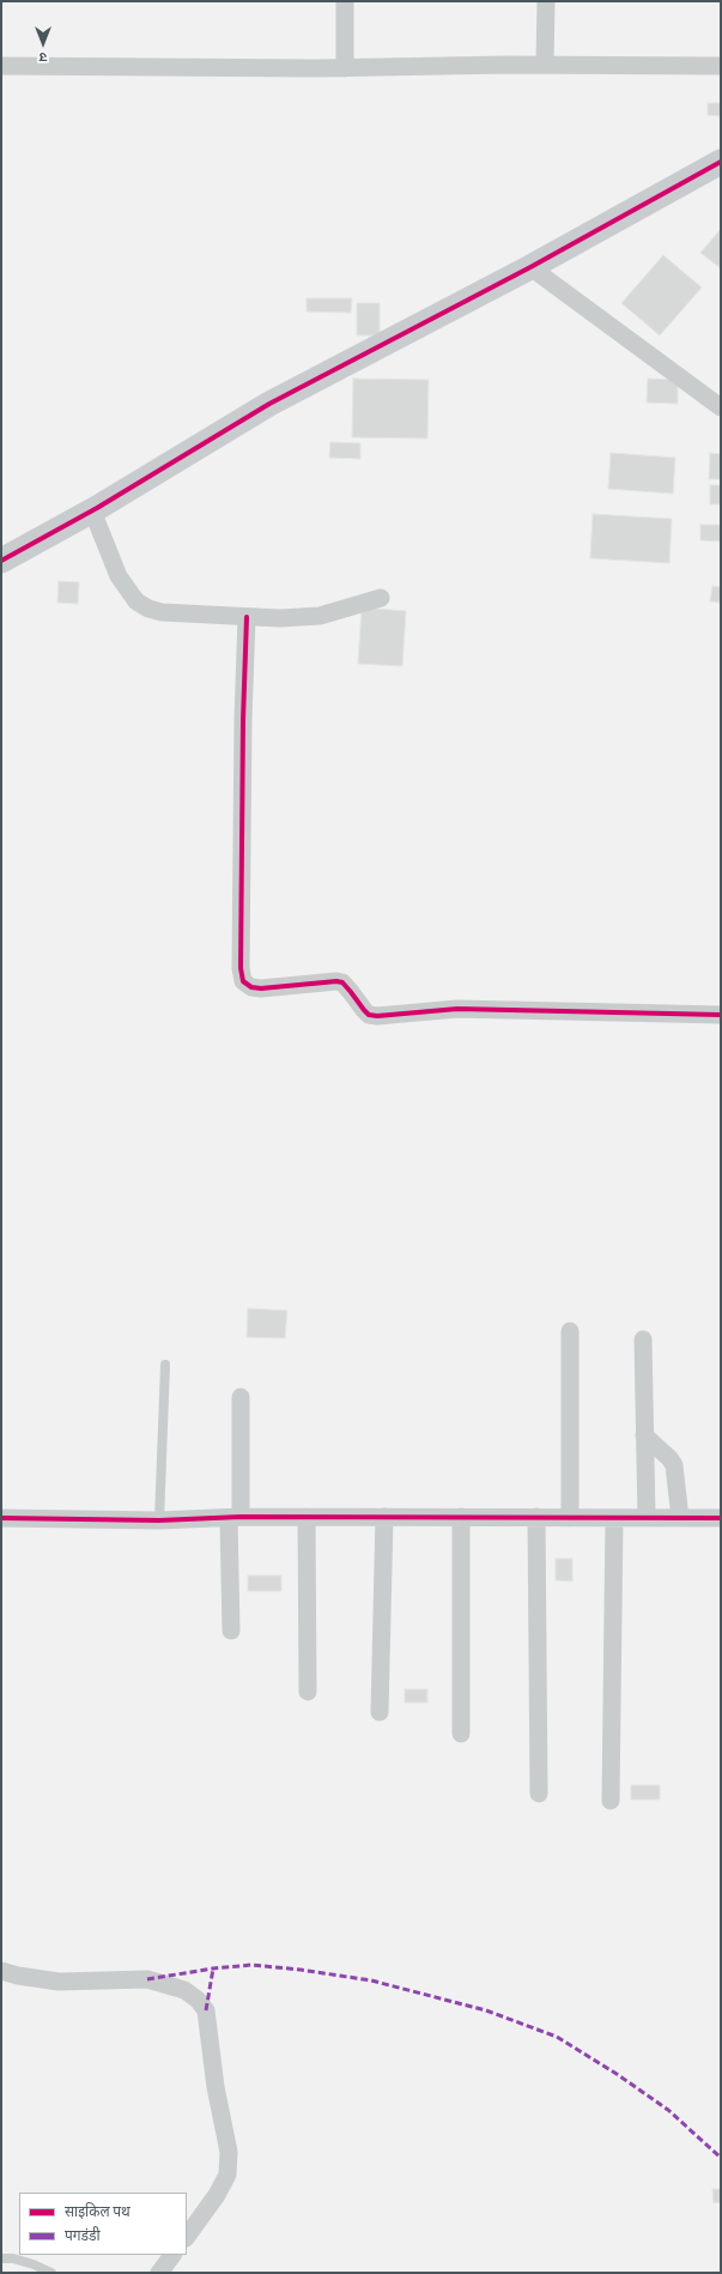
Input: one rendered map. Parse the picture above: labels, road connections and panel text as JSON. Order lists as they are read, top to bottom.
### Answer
{
  "legend": ["साइकिल पथ", "पगडंडी"],
  "north": "bottom"
}
